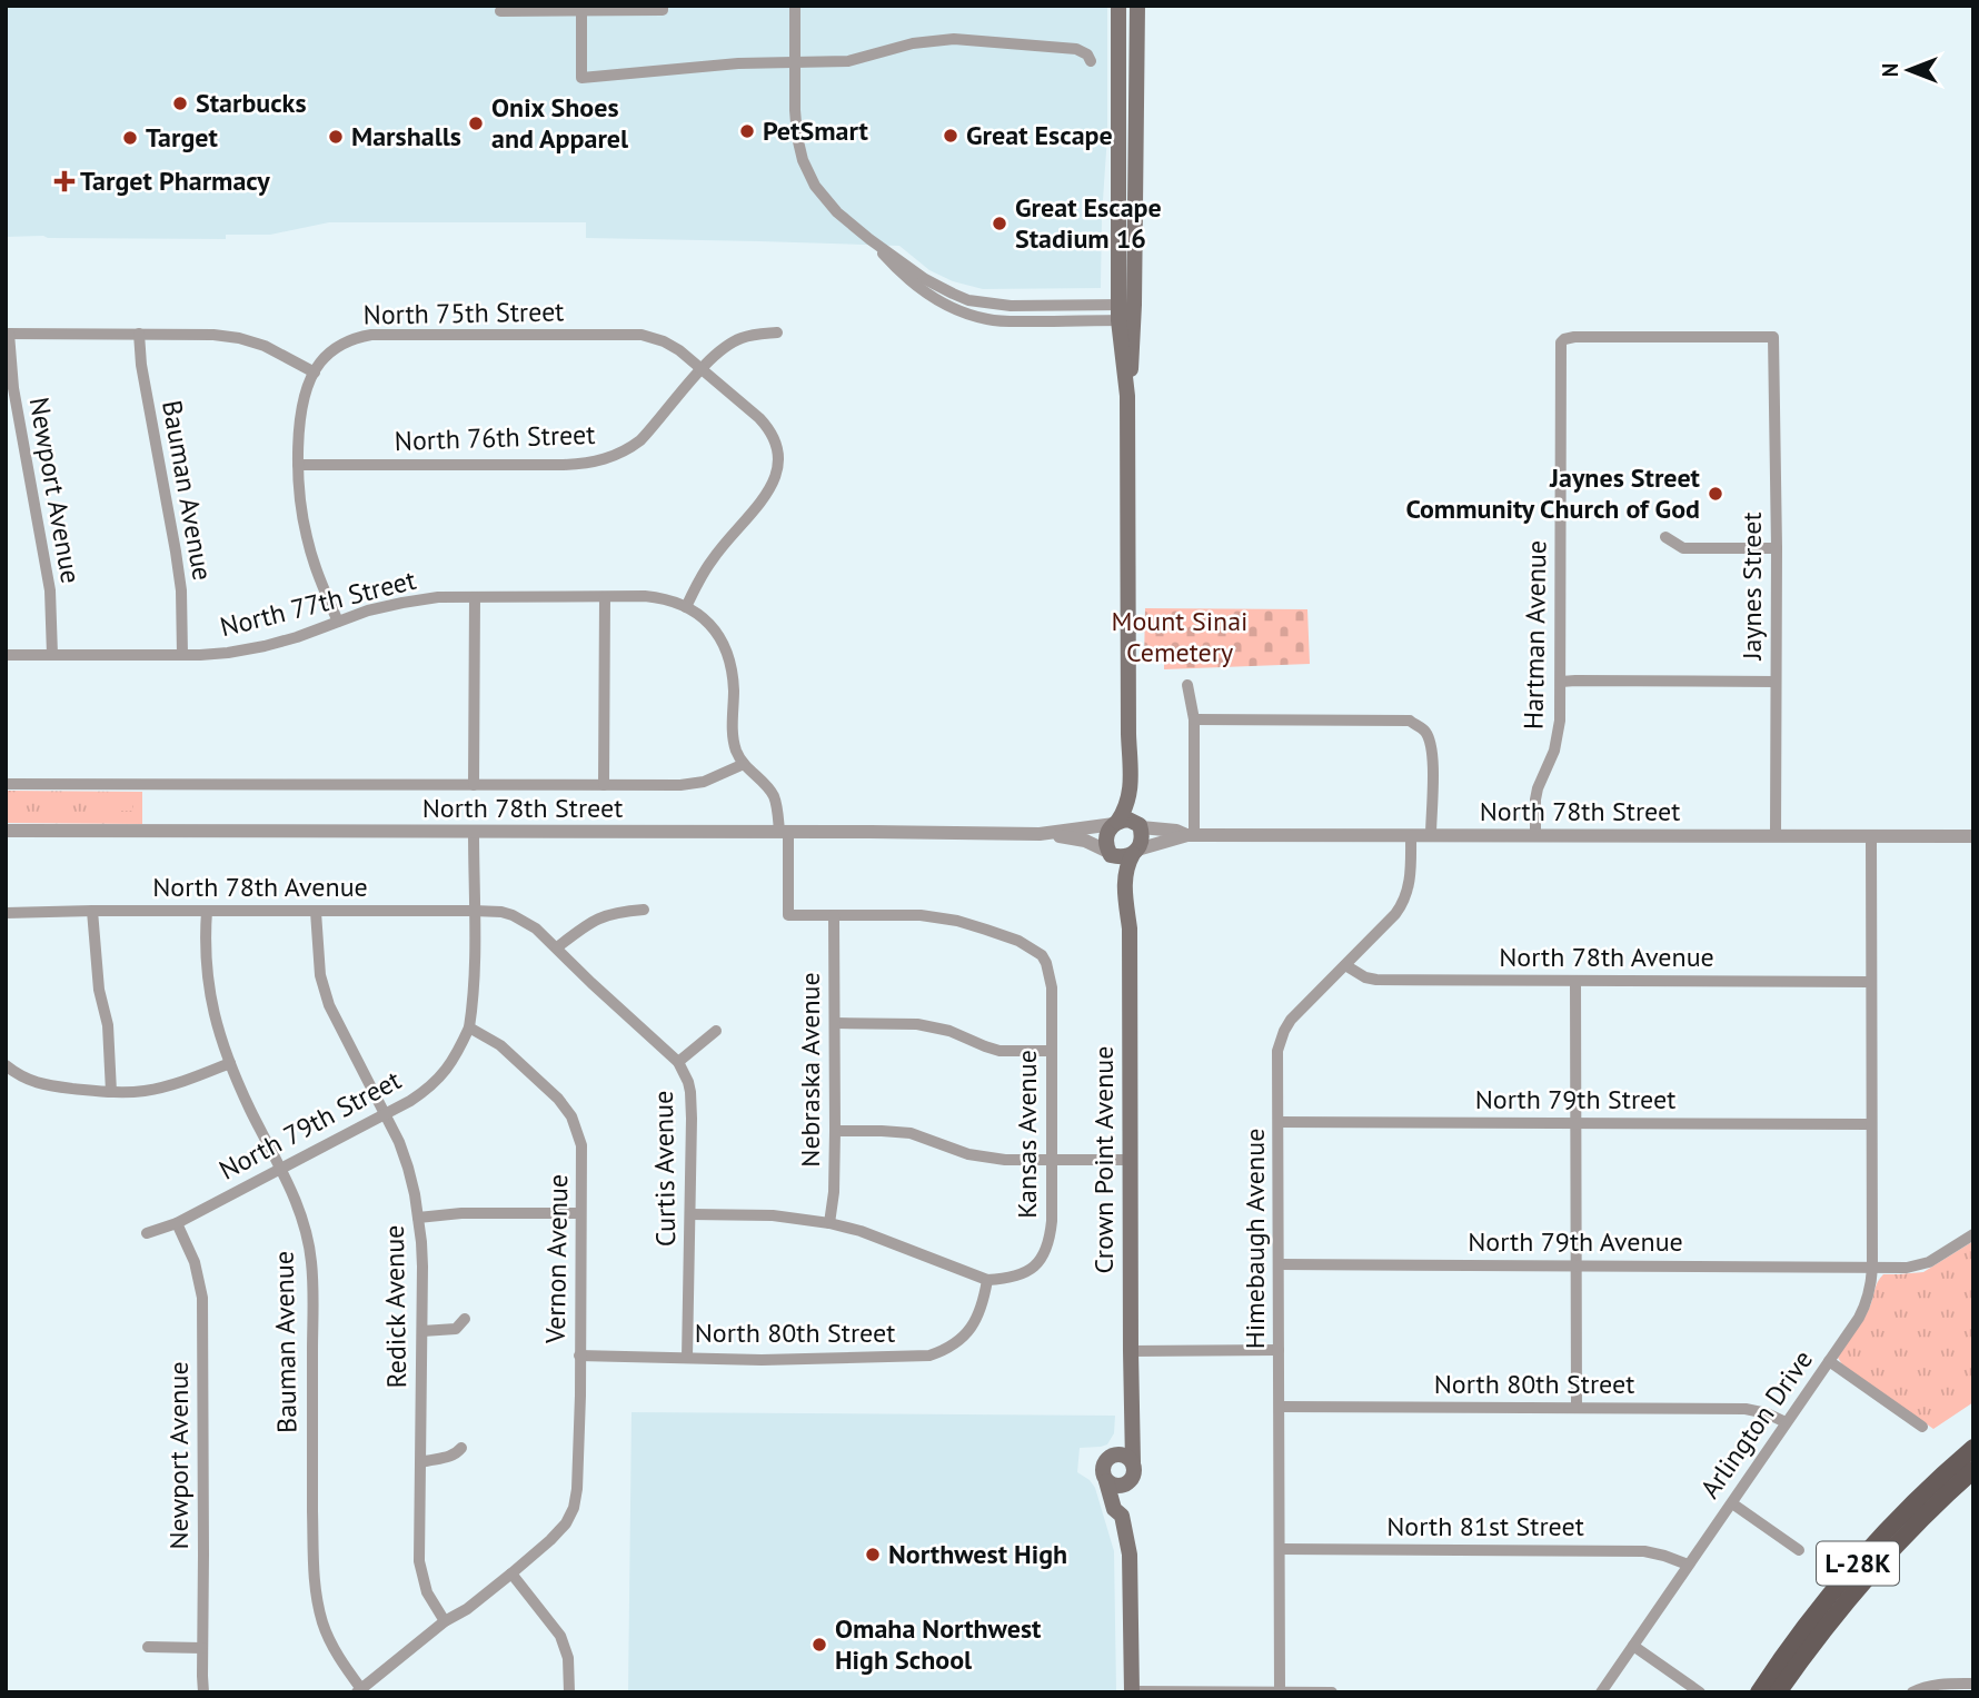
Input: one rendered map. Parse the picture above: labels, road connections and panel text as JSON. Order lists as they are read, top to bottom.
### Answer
{
  "streets": {
    "main road": ["Crown Point Avenue", "L-28K"],
    "street": [
      "North 75th Street",
      "North 76th Street",
      "Newport Avenue",
      "Bauman Avenue",
      "Jaynes Street",
      "North 77th Street",
      "Hartman Avenue",
      "North 78th Street",
      "North 78th Avenue",
      "Nebraska Avenue",
      "North 79th Street",
      "Kansas Avenue",
      "Curtis Avenue",
      "Himebaugh Avenue",
      "North 79th Avenue",
      "Vernon Avenue",
      "Redick Avenue",
      "North 80th Street",
      "Arlington Drive",
      "North 81st Street"
    ]
  },
  "crossings": [
    ["North 75th Street", "North 76th Street"],
    ["Newport Avenue", "North 77th Street"],
    ["Newport Avenue", "North 79th Street"],
    ["Bauman Avenue", "North 77th Street"],
    ["Bauman Avenue", "North 78th Avenue"],
    ["Bauman Avenue", "North 79th Street"],
    ["Jaynes Street", "Hartman Avenue"],
    ["Jaynes Street", "North 78th Street"],
    ["Hartman Avenue", "North 78th Street"],
    ["North 78th Street", "Himebaugh Avenue"],
    ["North 78th Avenue", "Curtis Avenue"],
    ["North 78th Avenue", "Himebaugh Avenue"],
    ["North 78th Avenue", "Redick Avenue"],
    ["Nebraska Avenue", "Kansas Avenue"],
    ["North 79th Street", "Himebaugh Avenue"],
    ["North 79th Street", "Vernon Avenue"],
    ["North 79th Street", "Redick Avenue"],
    ["Kansas Avenue", "North 80th Street"],
    ["Curtis Avenue", "North 80th Street"],
    ["Himebaugh Avenue", "North 79th Avenue"],
    ["Himebaugh Avenue", "North 80th Street"],
    ["Himebaugh Avenue", "North 81st Street"],
    ["North 79th Avenue", "Arlington Drive"],
    ["Vernon Avenue", "North 80th Street"],
    ["North 80th Street", "Arlington Drive"],
    ["Arlington Drive", "North 81st Street"]
  ],
  "parks": ["Mount Sinai Cemetery"],
  "places": {
    "other": [
      "Starbucks",
      "Onix Shoes and Apparel",
      "PetSmart",
      "Great Escape",
      "Marshalls",
      "Target",
      "Great Escape Stadium 16",
      "Jaynes Street Community Church of God",
      "Northwest High",
      "Omaha Northwest High School"
    ],
    "health": ["Target Pharmacy"]
  },
  "north": "left"
}
